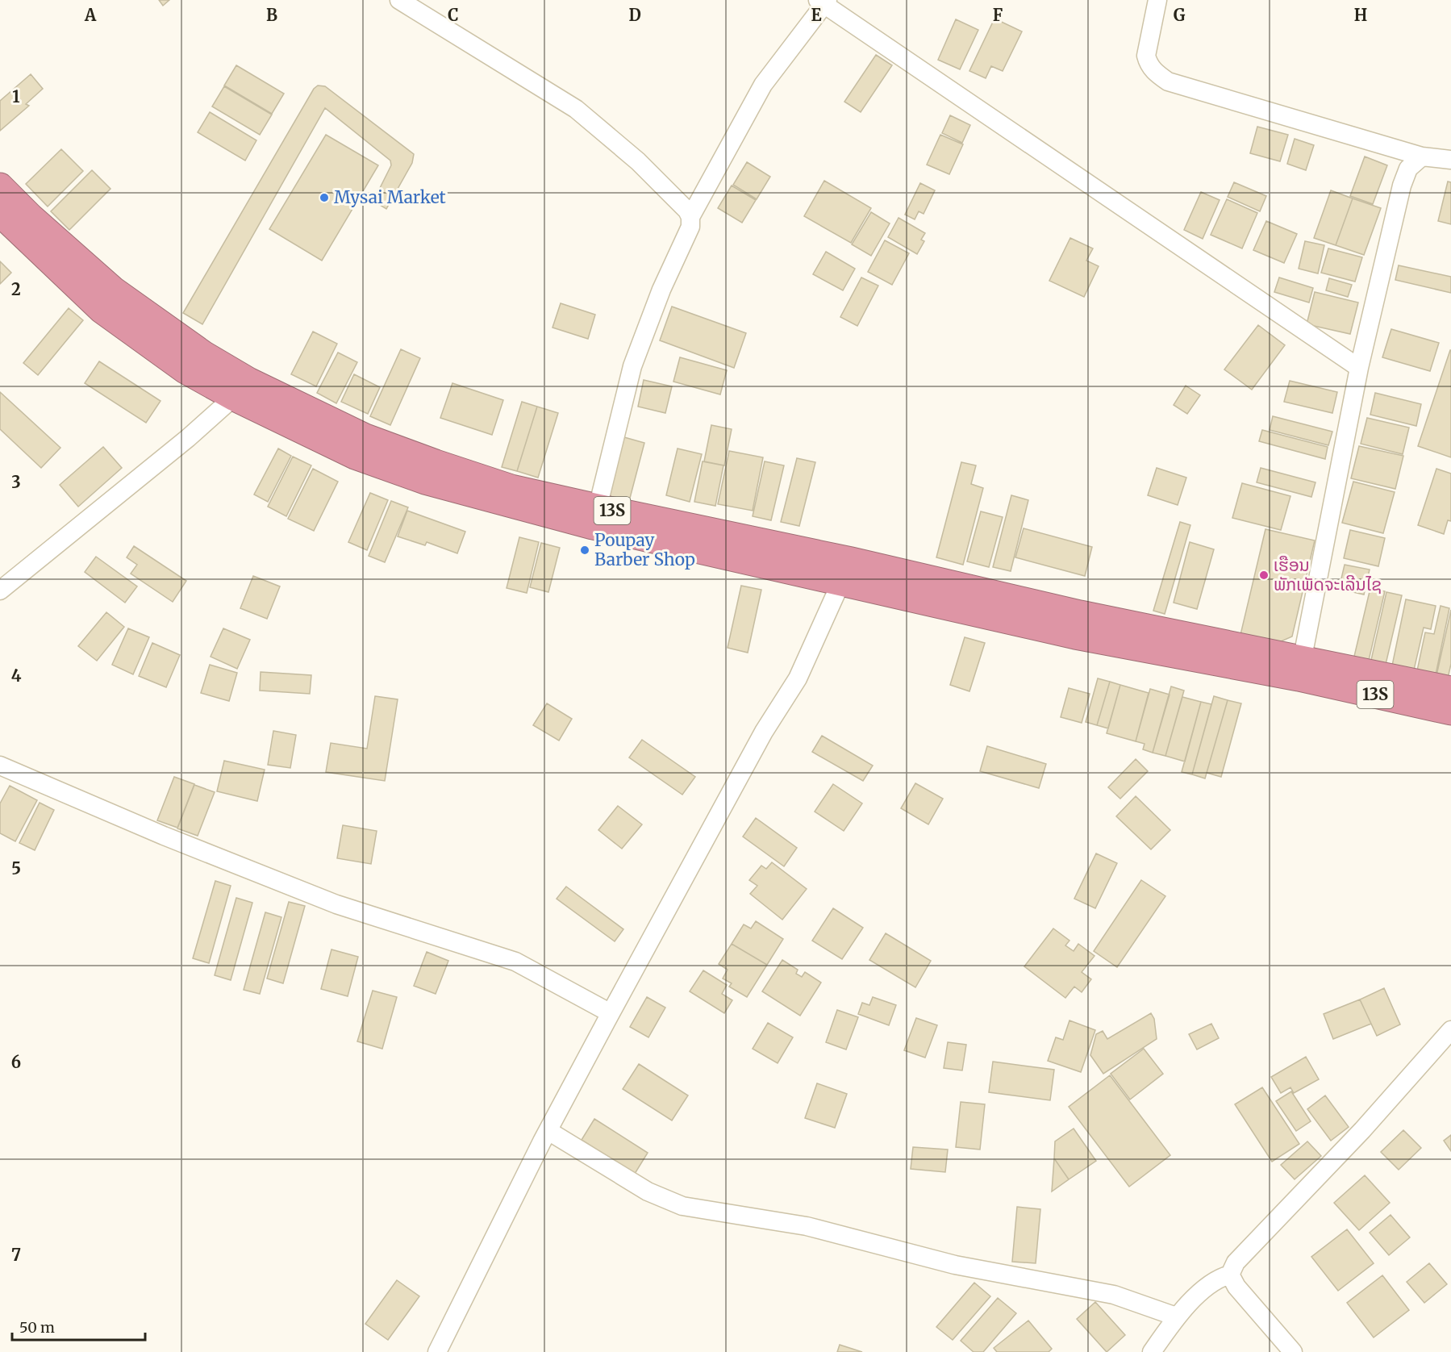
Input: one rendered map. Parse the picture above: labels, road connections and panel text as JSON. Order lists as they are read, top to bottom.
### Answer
{
  "streets": {
    "highway": ["13S"]
  },
  "places": ["Mysai Market", "Poupay Barber Shop", "ເຮືອນ ພັກເພັດຈະເລີນໄຊ"],
  "scale_bar": "50 m",
  "grid": {
    "columns": [
      "A",
      "B",
      "C",
      "D",
      "E",
      "F",
      "G",
      "H"
    ],
    "rows": [
      "1",
      "2",
      "3",
      "4",
      "5",
      "6",
      "7"
    ]
  }
}
